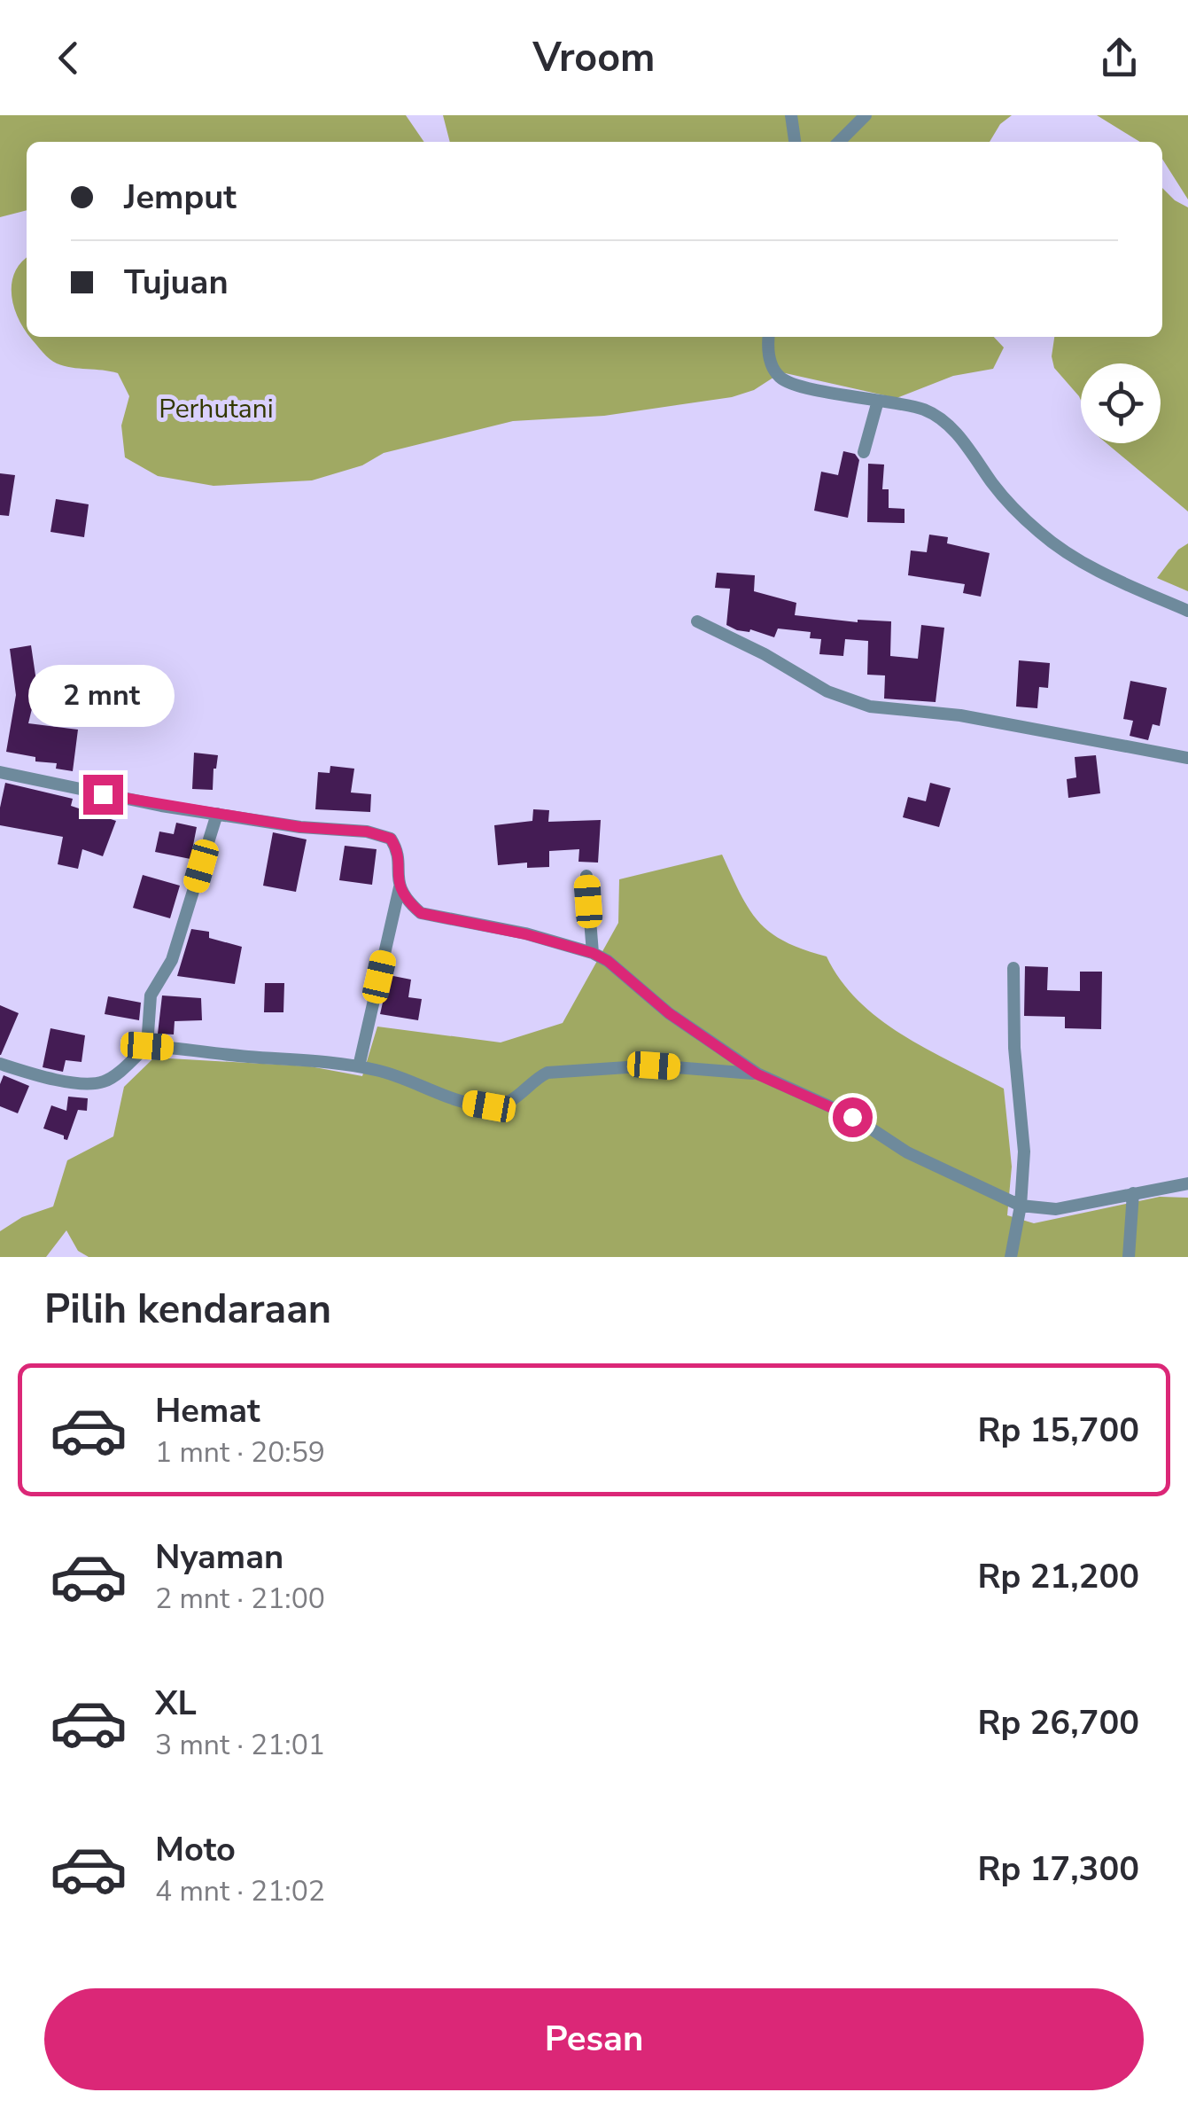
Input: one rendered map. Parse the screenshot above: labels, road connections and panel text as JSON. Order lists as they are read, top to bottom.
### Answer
{
  "parks": ["Perhutani"],
  "page": {
    "header": "Vroom",
    "banner": ["Jemput", "Tujuan"],
    "bubble": "2 mnt",
    "heading": "Pilih kendaraan",
    "list": [
      {
        "name": "Hemat",
        "note": "1 mnt · 20:59",
        "value": "Rp 15,700"
      },
      {
        "name": "Nyaman",
        "note": "2 mnt · 21:00",
        "value": "Rp 21,200"
      },
      {
        "name": "XL",
        "note": "3 mnt · 21:01",
        "value": "Rp 26,700"
      },
      {
        "name": "Moto",
        "note": "4 mnt · 21:02",
        "value": "Rp 17,300"
      }
    ],
    "buttons": "Pesan"
  }
}
